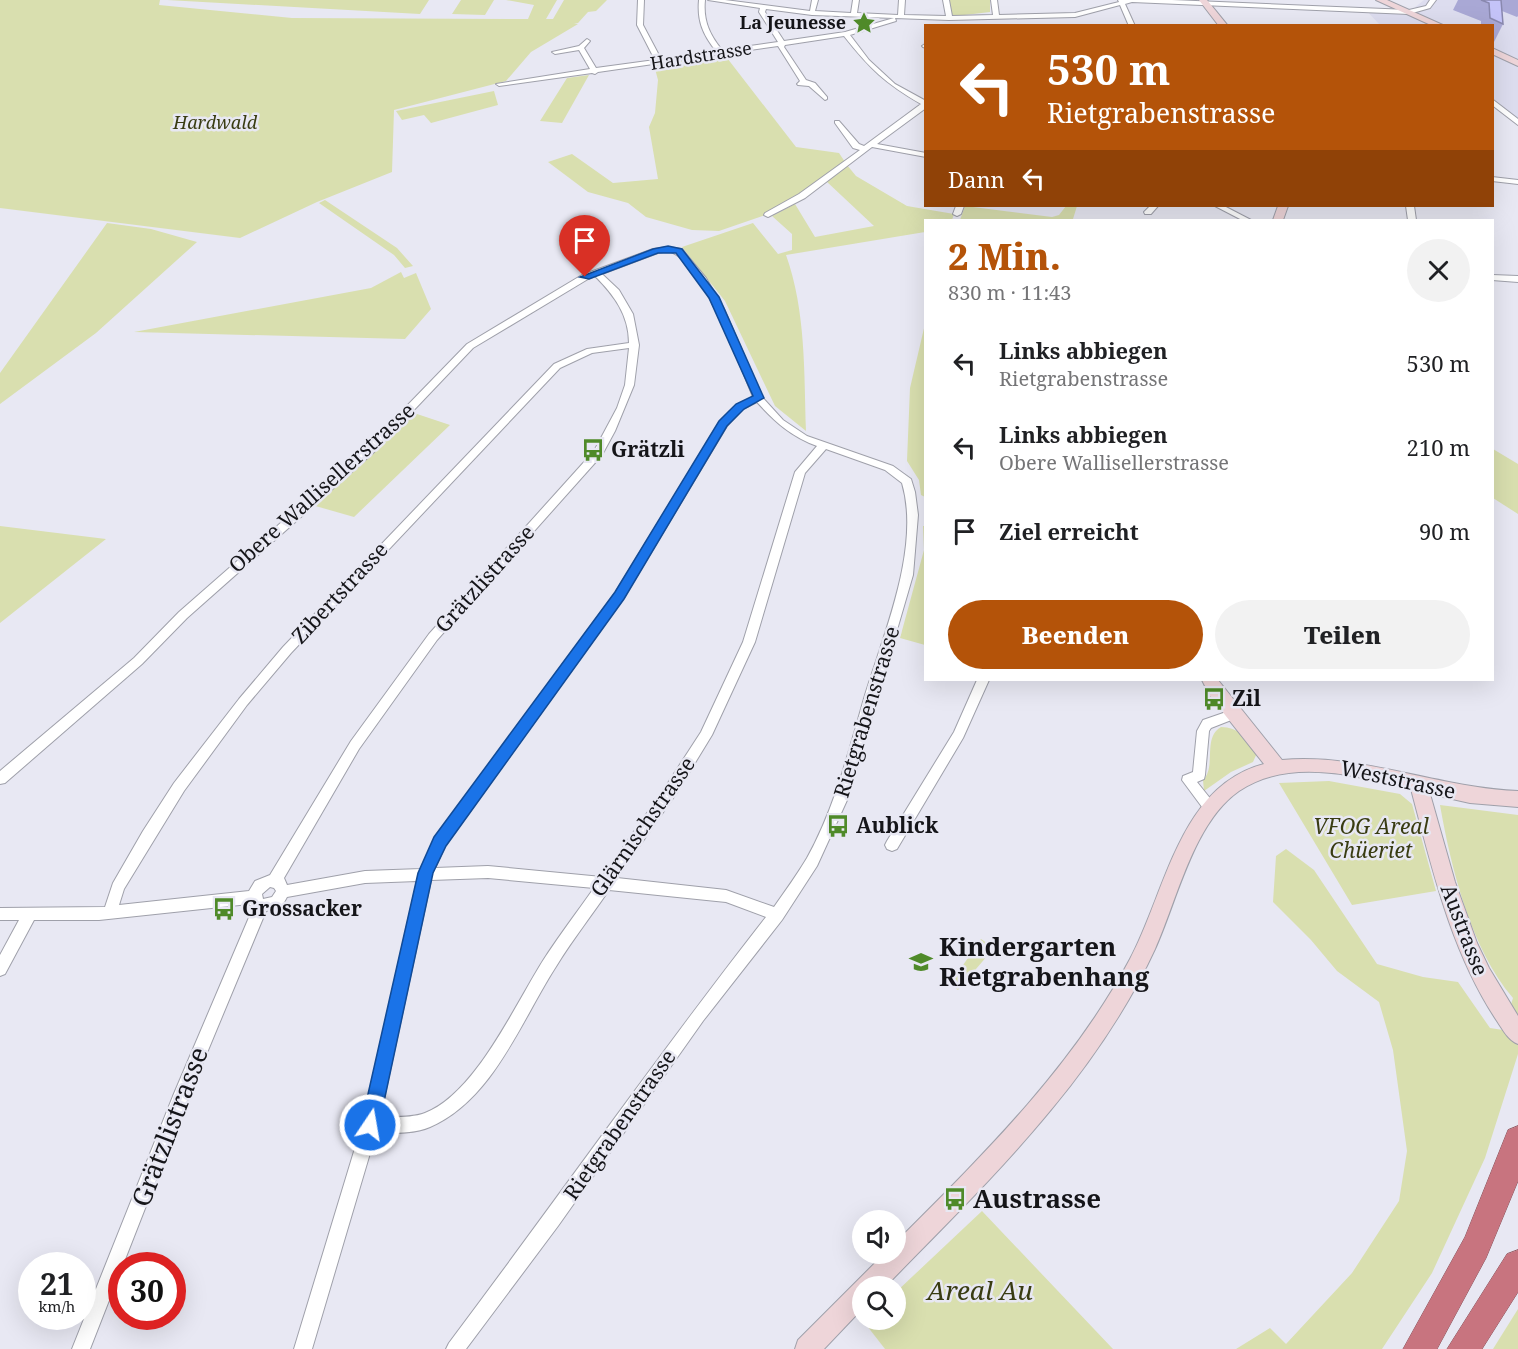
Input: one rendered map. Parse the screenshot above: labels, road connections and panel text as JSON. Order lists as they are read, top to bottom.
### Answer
{
  "streets": {
    "main road": ["Weststrasse", "Austrasse"],
    "street": [
      "Hardstrasse",
      "Obere Wallisellerstrasse",
      "Grätzlistrasse",
      "Zibertstrasse",
      "Rietgrabenstrasse",
      "Glärnischstrasse"
    ]
  },
  "crossings": [
    ["Obere Wallisellerstrasse", "Grätzlistrasse"],
    ["Obere Wallisellerstrasse", "Rietgrabenstrasse"],
    ["Grätzlistrasse", "Zibertstrasse"],
    ["Rietgrabenstrasse", "Glärnischstrasse"],
    ["Weststrasse", "Austrasse"]
  ],
  "parks": ["Hardwald", "VFOG Areal Chüeriet", "Areal Au"],
  "places": {
    "place": ["La Jeunesse"],
    "bus stop": [
      "Grätzli",
      "Zil",
      "Aublick",
      "Grossacker",
      "Austrasse"
    ],
    "school or university": ["Kindergarten Rietgrabenhang"]
  },
  "page": {
    "turn": ["530 m", "Rietgrabenstrasse"],
    "then": "Dann",
    "heading": ["2 Min.", "830 m · 11:43"],
    "list": [
      {
        "name": "Links abbiegen",
        "note": "Rietgrabenstrasse",
        "value": "530 m"
      },
      {
        "name": "Links abbiegen",
        "note": "Obere Wallisellerstrasse",
        "value": "210 m"
      },
      {
        "name": "Ziel erreicht",
        "value": "90 m"
      }
    ],
    "buttons": ["Beenden", "Teilen"],
    "speed": "21 km/h",
    "limit": "30"
  }
}
